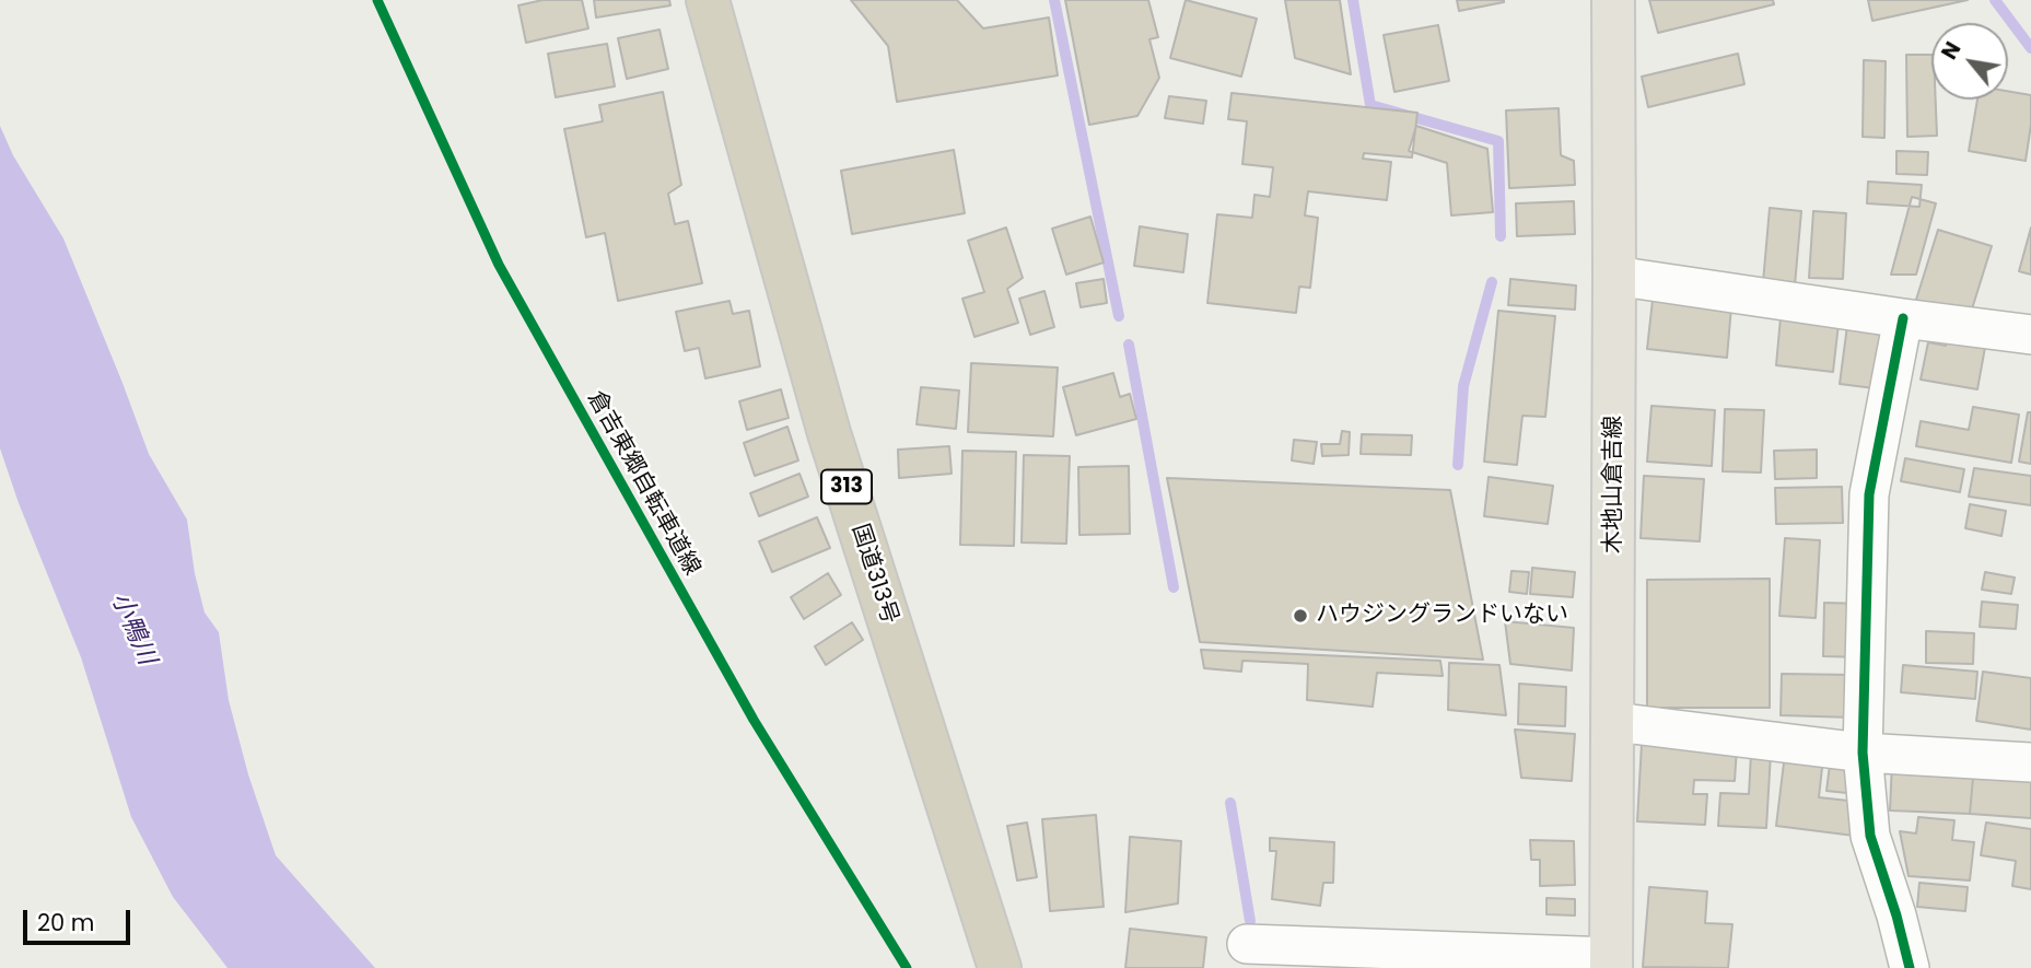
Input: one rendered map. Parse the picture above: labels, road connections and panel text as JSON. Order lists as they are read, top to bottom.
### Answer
{
  "streets": {
    "highway": ["313", "国道313号"],
    "main road": ["木地山倉吉線"],
    "cycle path": ["倉吉東郷自転車道線"]
  },
  "water": ["小鴨川"],
  "places": ["ハウジングランドいない"],
  "scale_bar": "20 m",
  "north": "top left"
}
